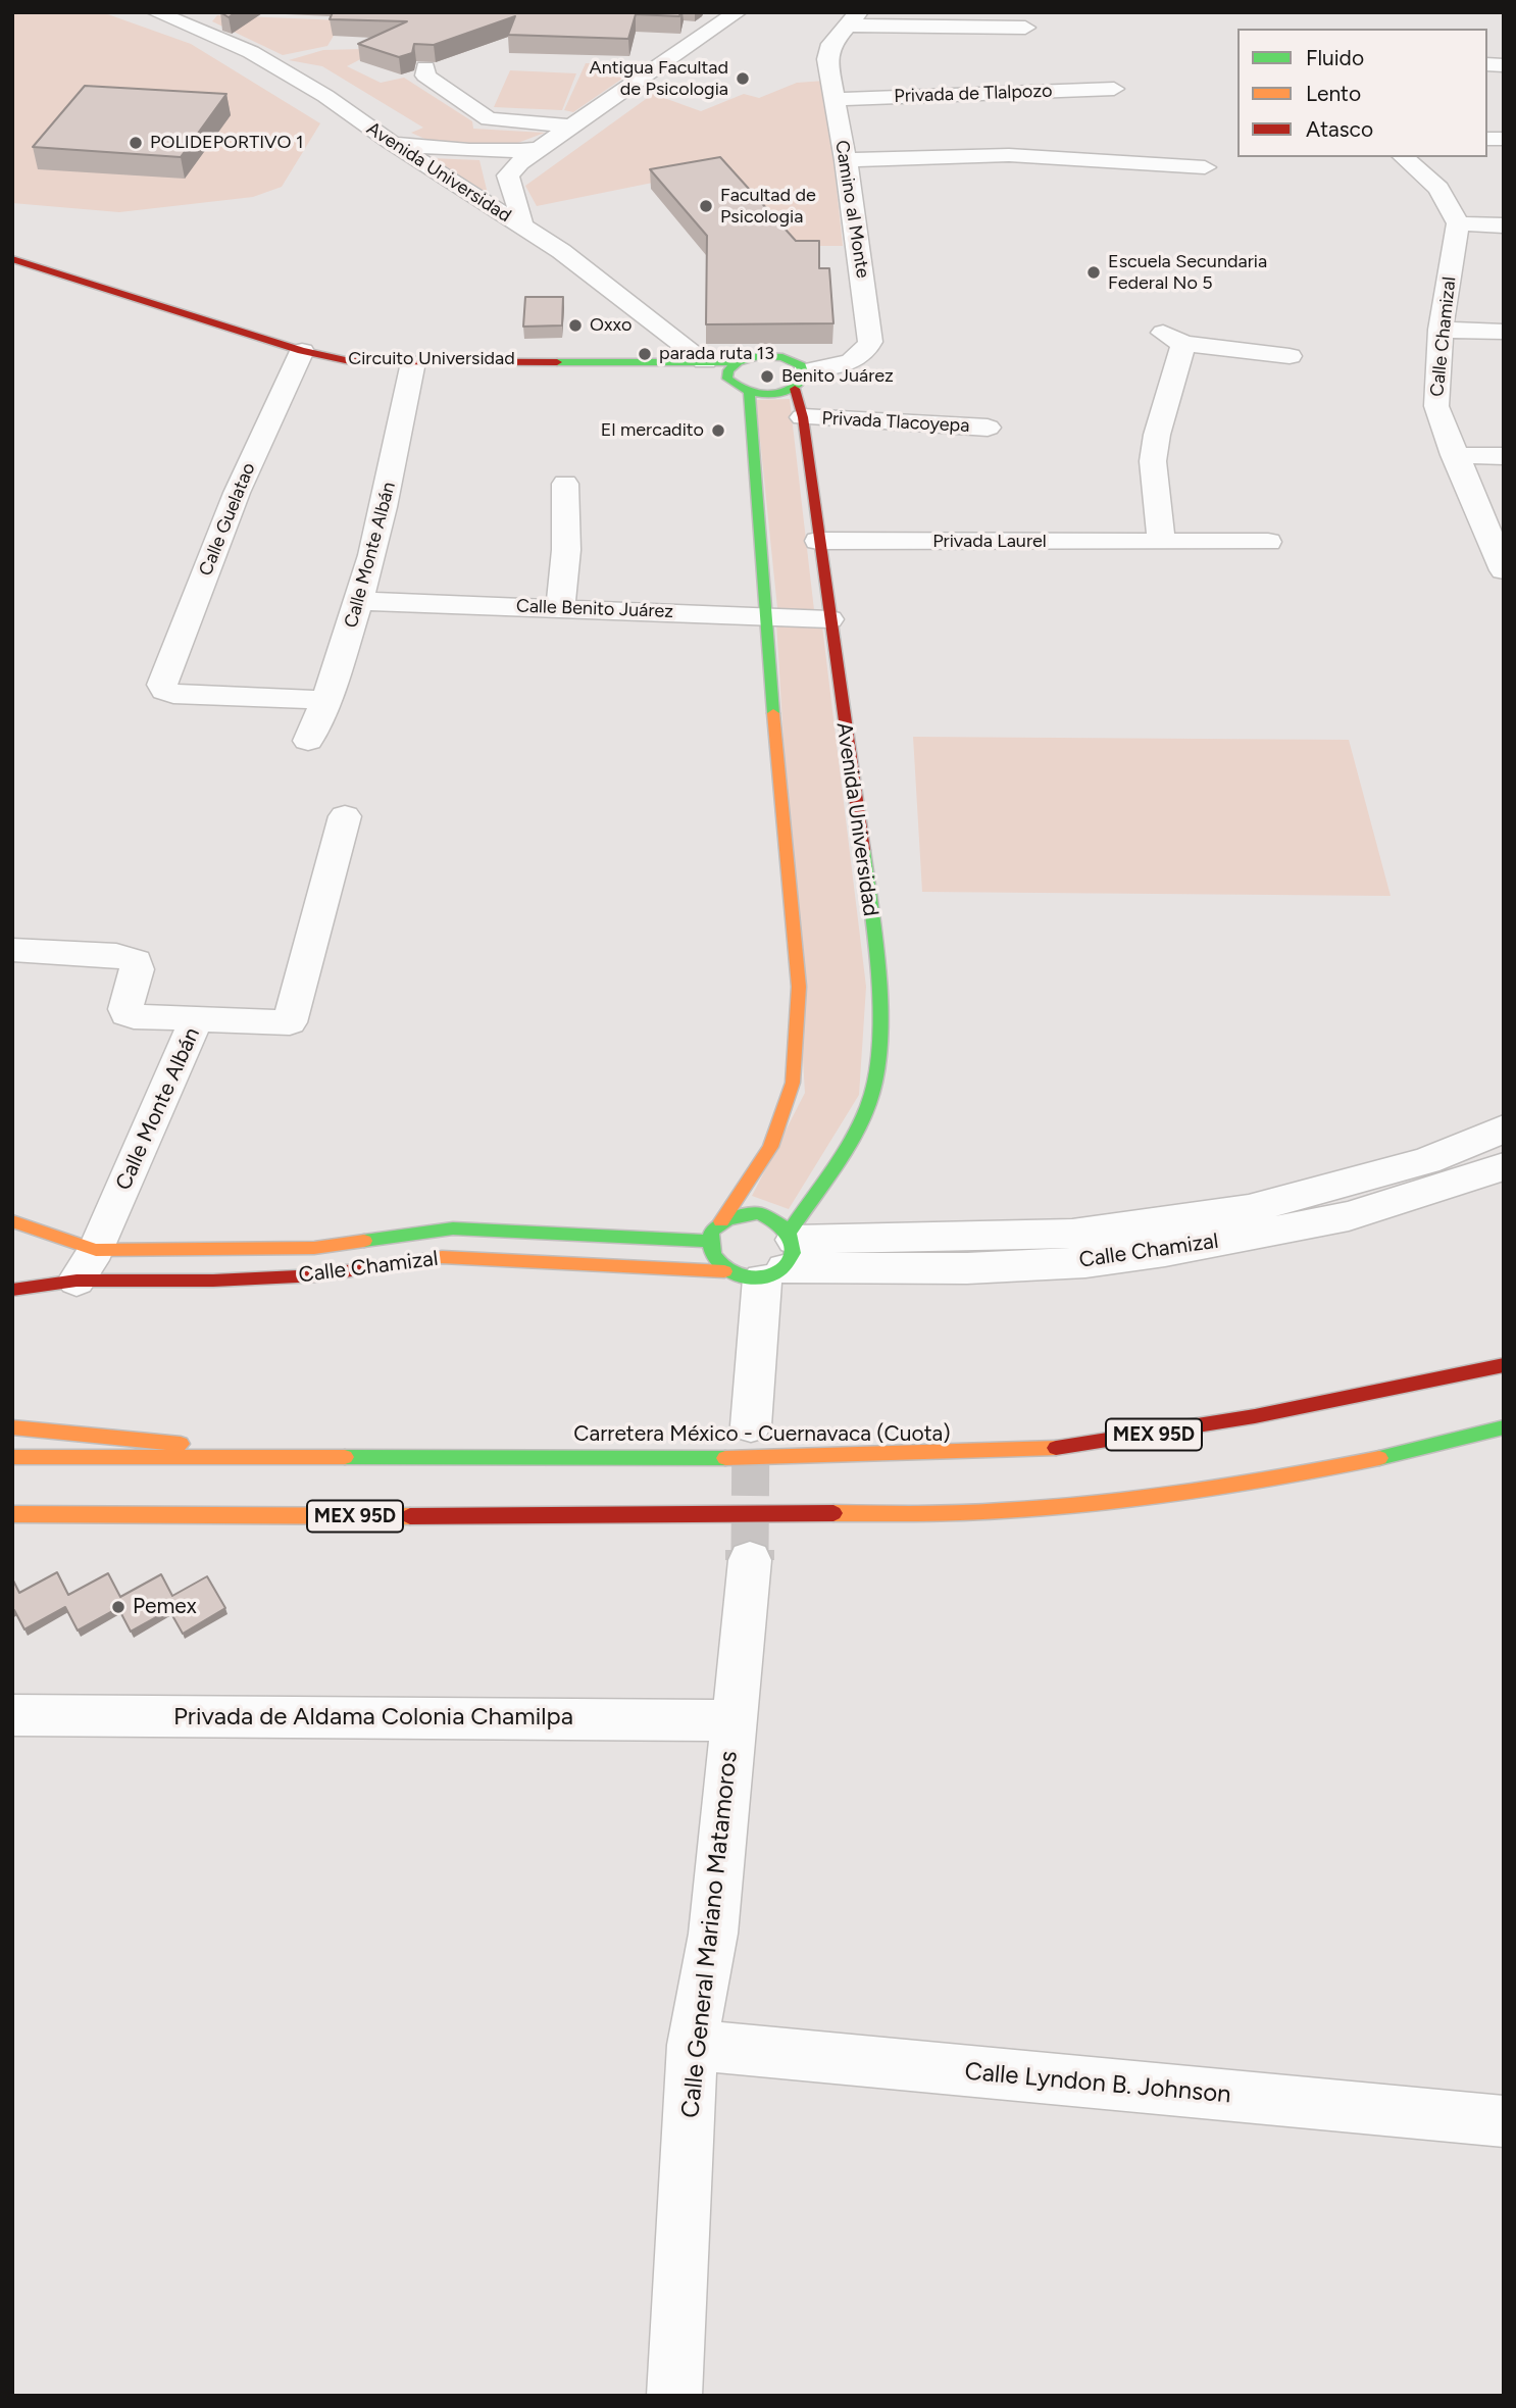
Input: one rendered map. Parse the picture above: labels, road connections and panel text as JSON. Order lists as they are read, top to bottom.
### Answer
{
  "streets": {
    "main road": [
      "Avenida Universidad",
      "Calle Chamizal",
      "Circuito Universidad",
      "Carretera México - Cuernavaca (Cuota)",
      "MEX 95D"
    ],
    "street": [
      "Privada de Tlalpozo",
      "Camino al Monte",
      "Privada Tlacoyepa",
      "Calle Guelatao",
      "Privada Laurel",
      "Calle Monte Albán",
      "Calle Benito Juárez",
      "Privada de Aldama Colonia Chamilpa",
      "Calle General Mariano Matamoros",
      "Calle Lyndon B. Johnson"
    ]
  },
  "crossings": [
    ["Privada de Tlalpozo", "Camino al Monte"],
    ["Avenida Universidad", "Camino al Monte"],
    ["Avenida Universidad", "Calle Chamizal"],
    ["Avenida Universidad", "Circuito Universidad"],
    ["Avenida Universidad", "Privada Tlacoyepa"],
    ["Avenida Universidad", "Privada Laurel"],
    ["Avenida Universidad", "Calle Benito Juárez"],
    ["Camino al Monte", "Circuito Universidad"],
    ["Calle Chamizal", "Calle Monte Albán"],
    ["Circuito Universidad", "Calle Guelatao"],
    ["Circuito Universidad", "Calle Monte Albán"],
    ["Calle Guelatao", "Calle Monte Albán"],
    ["Calle Monte Albán", "Calle Benito Juárez"],
    ["Privada de Aldama Colonia Chamilpa", "Calle General Mariano Matamoros"],
    ["Calle General Mariano Matamoros", "Calle Lyndon B. Johnson"]
  ],
  "places": [
    "Antigua Facultad de Psicologia",
    "POLIDEPORTIVO 1",
    "Facultad de Psicologia",
    "Escuela Secundaria Federal No 5",
    "Oxxo",
    "parada ruta 13",
    "Benito Juárez",
    "El mercadito",
    "Pemex"
  ],
  "legend": ["Fluido", "Lento", "Atasco"]
}
